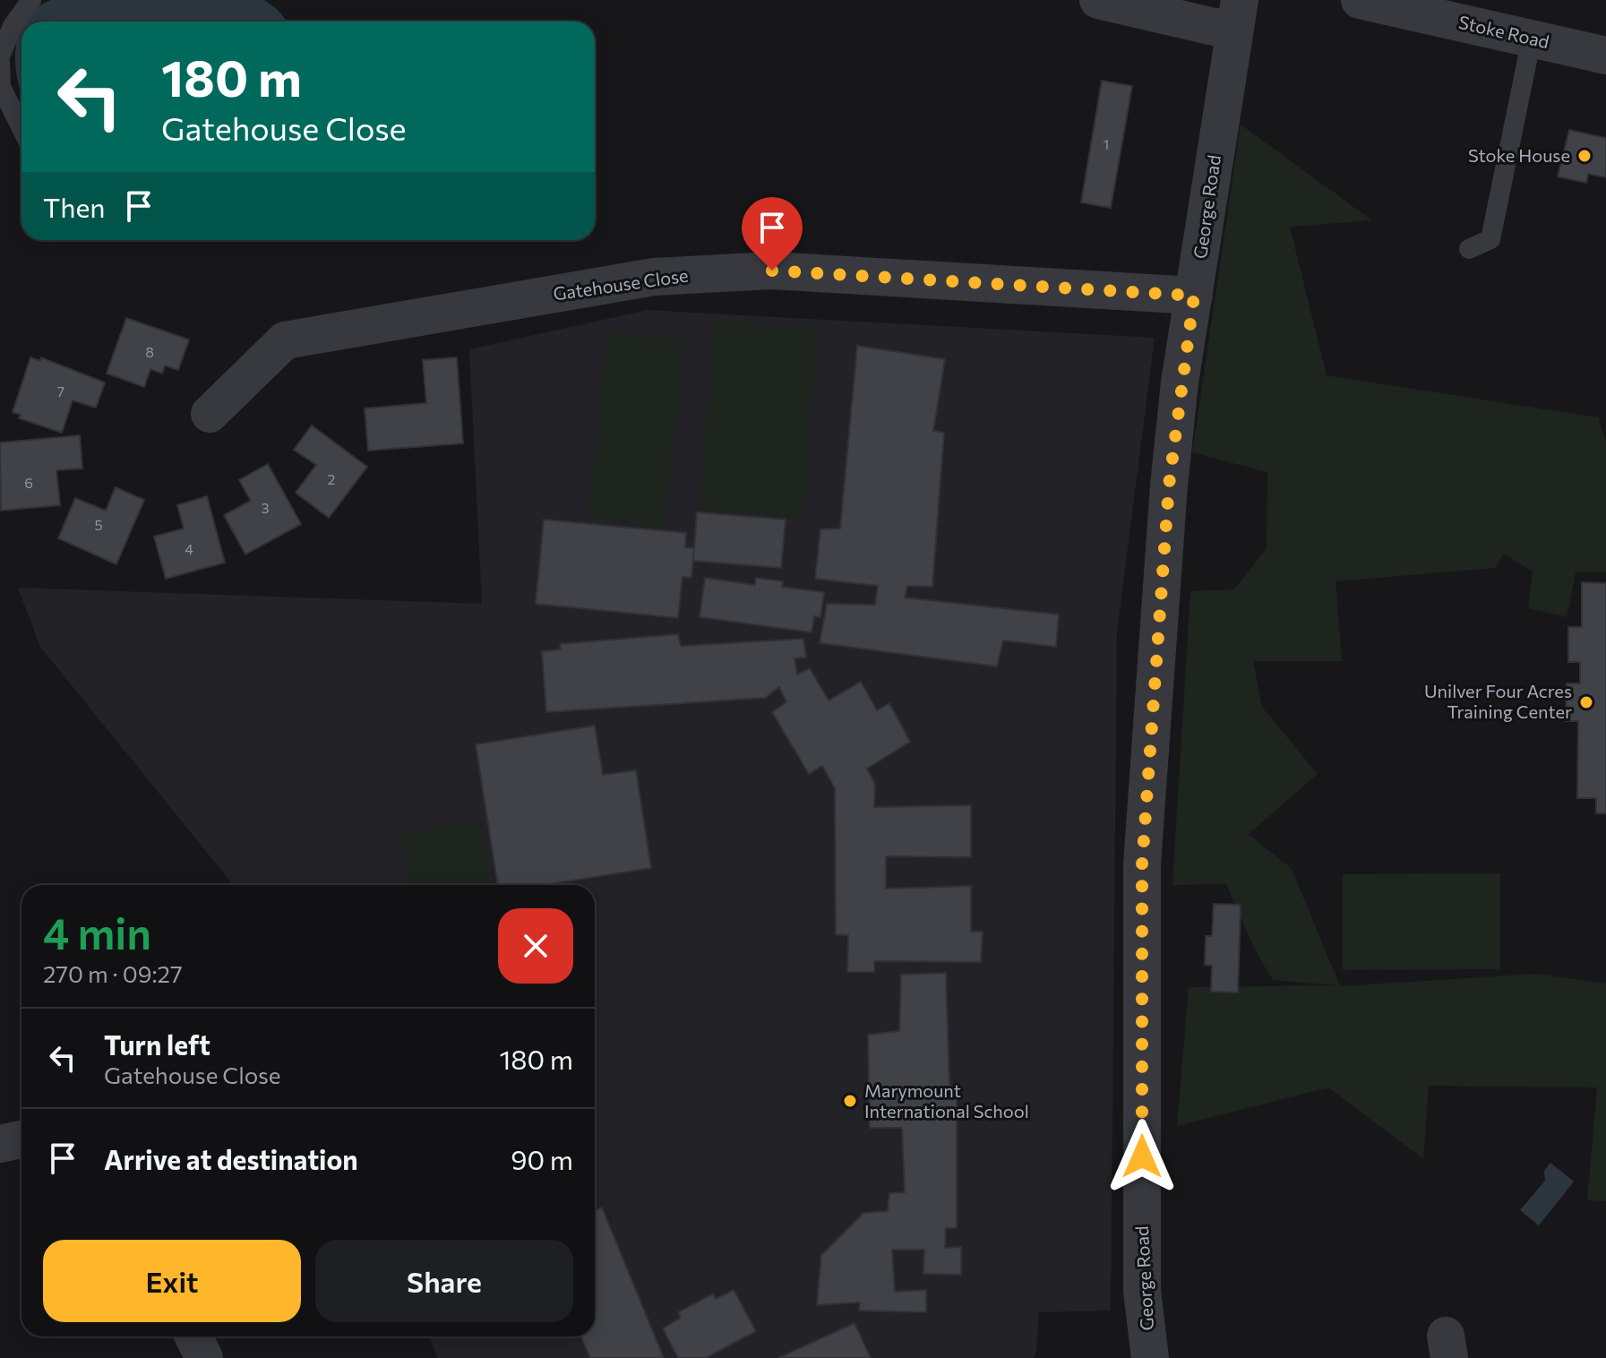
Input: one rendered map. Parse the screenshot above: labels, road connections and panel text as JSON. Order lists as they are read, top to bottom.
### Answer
{
  "streets": {
    "street": ["Stoke Road", "George Road", "Gatehouse Close"]
  },
  "crossings": [
    ["George Road", "Gatehouse Close"]
  ],
  "places": ["Stoke House", "Unilver Four Acres Training Center", "Marymount International School"],
  "house_numbers": [
    "1",
    "8",
    "7",
    "2",
    "6",
    "3",
    "5",
    "4"
  ],
  "page": {
    "turn": ["180 m", "Gatehouse Close"],
    "then": "Then",
    "heading": ["4 min", "270 m · 09:27"],
    "list": [
      {
        "name": "Turn left",
        "note": "Gatehouse Close",
        "value": "180 m"
      },
      {
        "name": "Arrive at destination",
        "value": "90 m"
      }
    ],
    "buttons": ["Exit", "Share"]
  }
}
